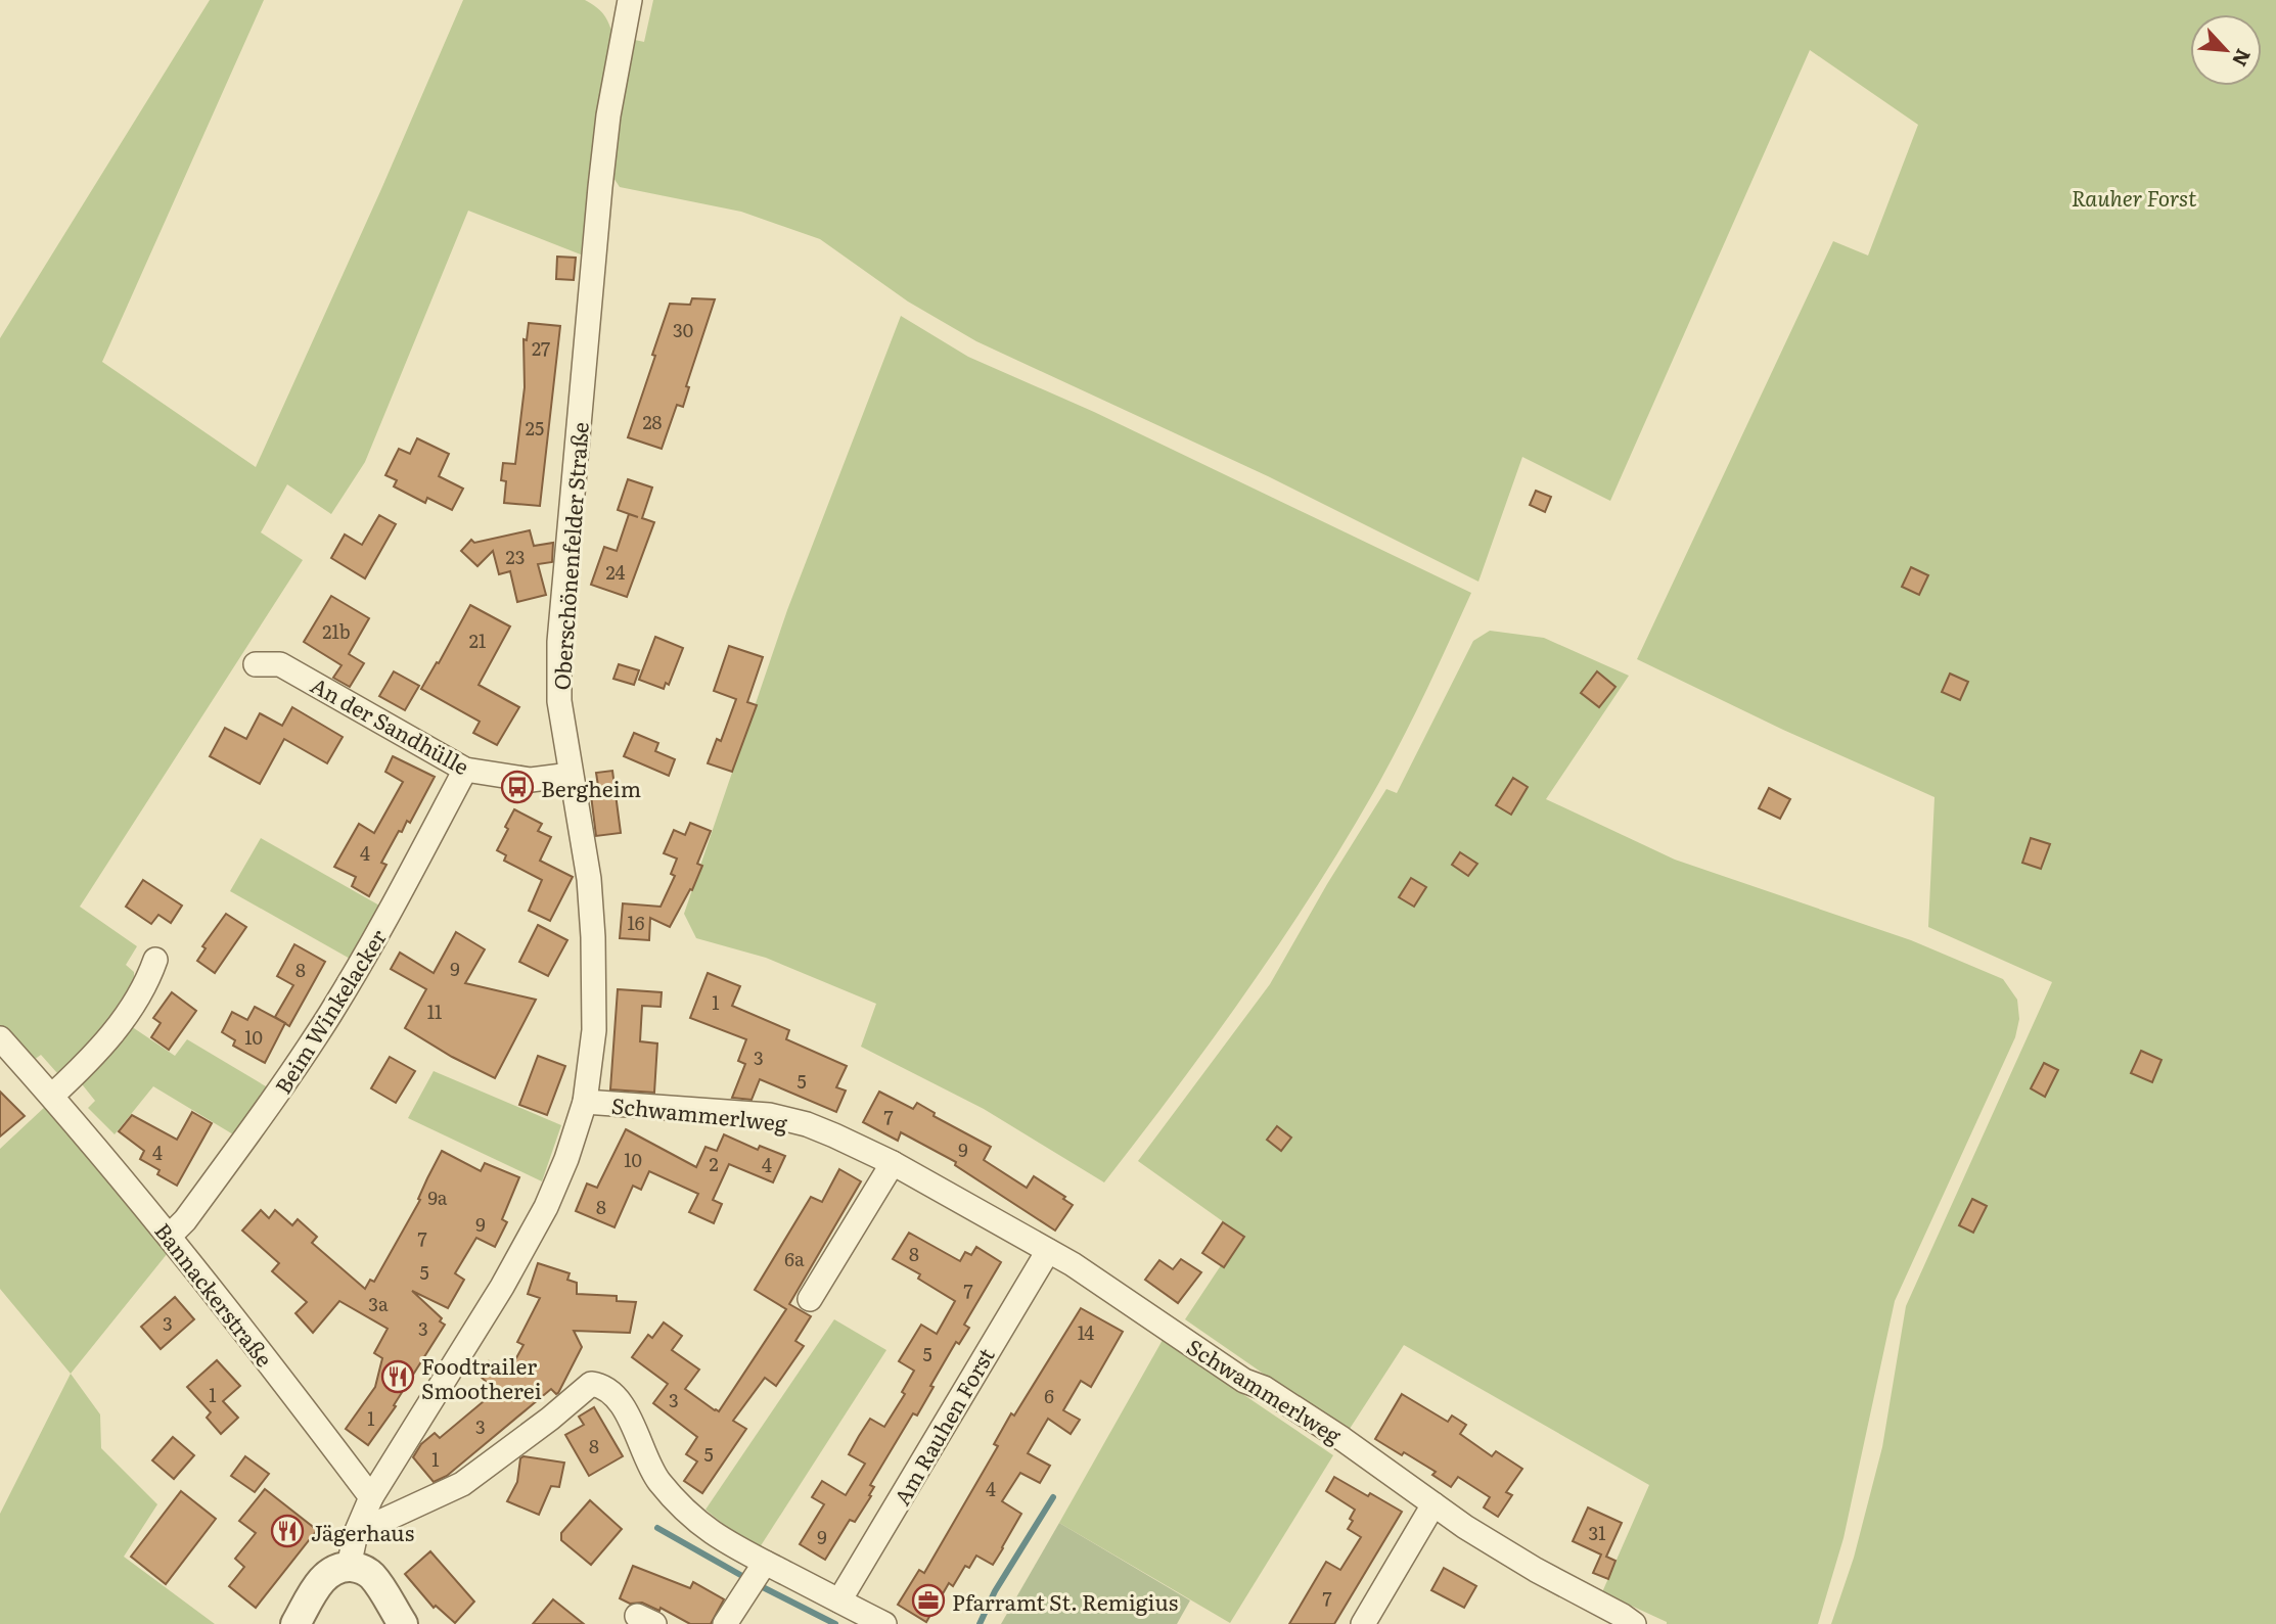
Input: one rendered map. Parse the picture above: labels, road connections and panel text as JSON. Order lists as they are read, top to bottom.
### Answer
{
  "streets": {
    "street": [
      "Oberschönenfelder Straße",
      "An der Sandhülle",
      "Beim Winkelacker",
      "Schwammerlweg",
      "Bannackerstraße",
      "Am Rauhen Forst"
    ]
  },
  "crossings": [
    ["Oberschönenfelder Straße", "An der Sandhülle"],
    ["Oberschönenfelder Straße", "Schwammerlweg"],
    ["Oberschönenfelder Straße", "Bannackerstraße"],
    ["An der Sandhülle", "Beim Winkelacker"],
    ["Beim Winkelacker", "Bannackerstraße"],
    ["Schwammerlweg", "Am Rauhen Forst"]
  ],
  "parks": ["Rauher Forst"],
  "places": {
    "bus stop": ["Bergheim"],
    "restaurant": ["Foodtrailer Smootherei", "Jägerhaus"],
    "office": ["Pfarramt St. Remigius"]
  },
  "house_numbers": [
    "30",
    "27",
    "28",
    "25",
    "23",
    "24",
    "21b",
    "21",
    "4",
    "16",
    "9",
    "8",
    "1",
    "11",
    "10",
    "3",
    "5",
    "7",
    "9",
    "4",
    "10",
    "2",
    "4",
    "9a",
    "8",
    "9",
    "7",
    "8",
    "6a",
    "5",
    "7",
    "3a",
    "3",
    "3",
    "14",
    "5",
    "1",
    "6",
    "3",
    "1",
    "3",
    "8",
    "5",
    "1",
    "4",
    "31",
    "9",
    "7"
  ],
  "north": "bottom right"
}
